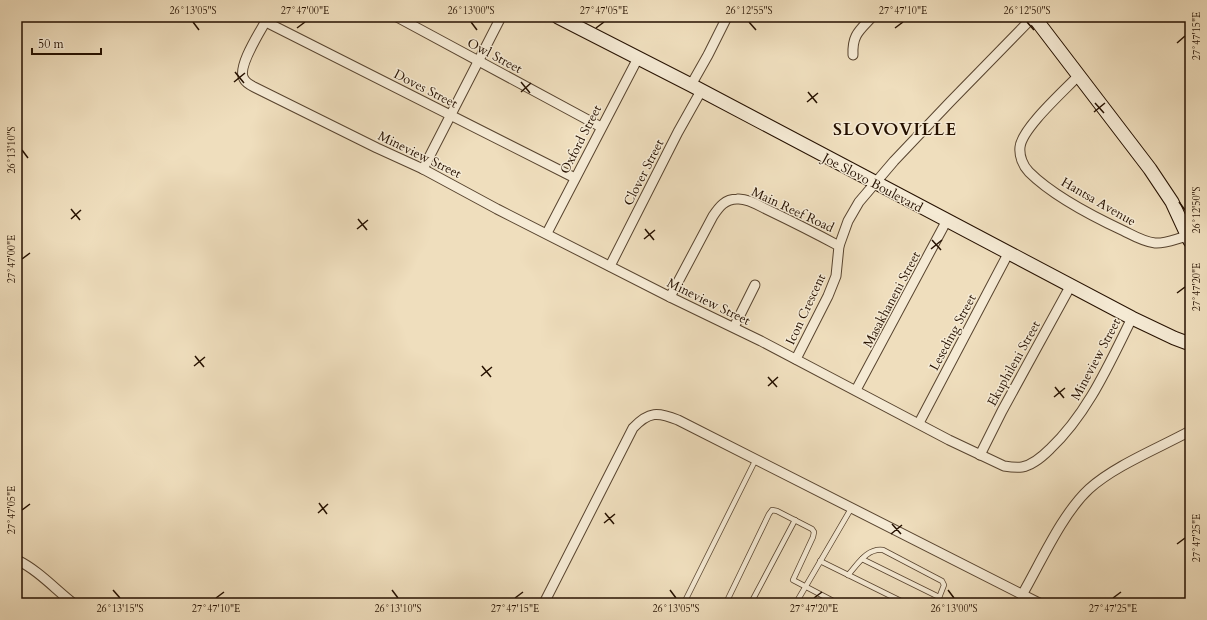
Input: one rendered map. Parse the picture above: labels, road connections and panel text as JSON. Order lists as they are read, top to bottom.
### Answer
{
  "streets": {
    "street": [
      "Owl Street",
      "Doves Street",
      "Oxford Street",
      "Mineview Street",
      "Clover Street",
      "Joe Slovo Boulevard",
      "Hantsa Avenue",
      "Main Reef Road",
      "Masakhaneni Street",
      "Icon Crescent",
      "Leseding Street",
      "Ekuphileni Street"
    ]
  },
  "crossings": [
    ["Owl Street", "Oxford Street"],
    ["Doves Street", "Oxford Street"],
    ["Doves Street", "Mineview Street"],
    ["Oxford Street", "Mineview Street"],
    ["Oxford Street", "Joe Slovo Boulevard"],
    ["Mineview Street", "Clover Street"],
    ["Mineview Street", "Joe Slovo Boulevard"],
    ["Mineview Street", "Main Reef Road"],
    ["Mineview Street", "Masakhaneni Street"],
    ["Mineview Street", "Icon Crescent"],
    ["Mineview Street", "Leseding Street"],
    ["Mineview Street", "Ekuphileni Street"],
    ["Clover Street", "Joe Slovo Boulevard"],
    ["Joe Slovo Boulevard", "Masakhaneni Street"],
    ["Joe Slovo Boulevard", "Icon Crescent"],
    ["Joe Slovo Boulevard", "Leseding Street"],
    ["Joe Slovo Boulevard", "Ekuphileni Street"],
    ["Main Reef Road", "Icon Crescent"]
  ],
  "districts": ["SLOVOVILLE"],
  "scale_bar": "50 m",
  "coordinates": [
    "26°13'05\"S",
    "27°47'00\"E",
    "26°13'00\"S",
    "27°47'05\"E",
    "26°12'55\"S",
    "27°47'10\"E",
    "26°12'50\"S",
    "27°47'15\"E",
    "26°13'10\"S",
    "27°47'20\"E",
    "27°47'25\"E",
    "26°13'15\"S"
  ]
}
